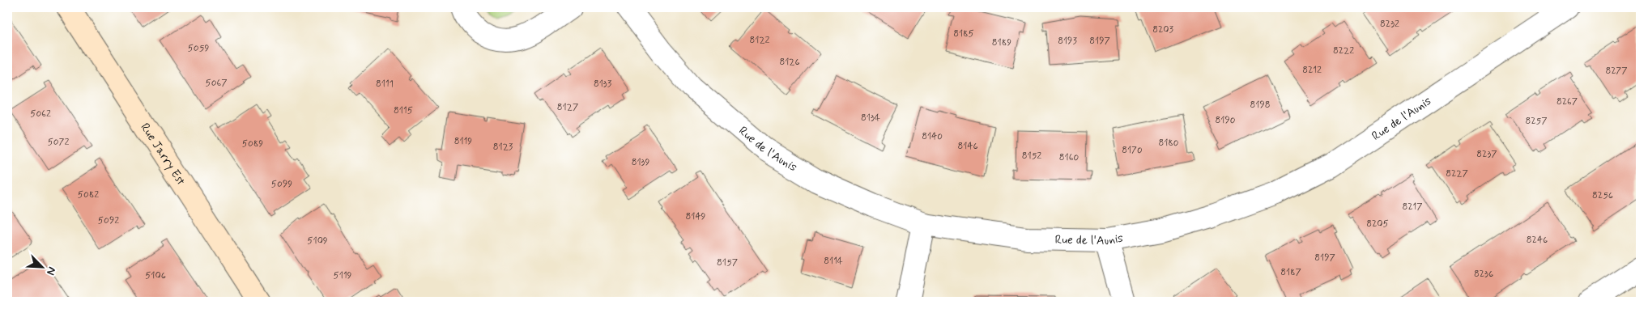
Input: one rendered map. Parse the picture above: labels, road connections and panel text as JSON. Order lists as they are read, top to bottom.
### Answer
{
  "streets": {
    "street": ["Rue de l'Aunis", "Rue Jarry Est"]
  },
  "house_numbers": [
    "8232",
    "8203",
    "8185",
    "8122",
    "8193",
    "8197",
    "8189",
    "5059",
    "8222",
    "8126",
    "8212",
    "8277",
    "5067",
    "8111",
    "8133",
    "8267",
    "8198",
    "8127",
    "8115",
    "5062",
    "8134",
    "8190",
    "8257",
    "8140",
    "8119",
    "5072",
    "8180",
    "5089",
    "8146",
    "8123",
    "8170",
    "8237",
    "8152",
    "8160",
    "8139",
    "8227",
    "5099",
    "5082",
    "8256",
    "8217",
    "8149",
    "5092",
    "8205",
    "8246",
    "5109",
    "8197",
    "8114",
    "8157",
    "8187",
    "8236",
    "5106",
    "5119"
  ],
  "north": "bottom right"
}
